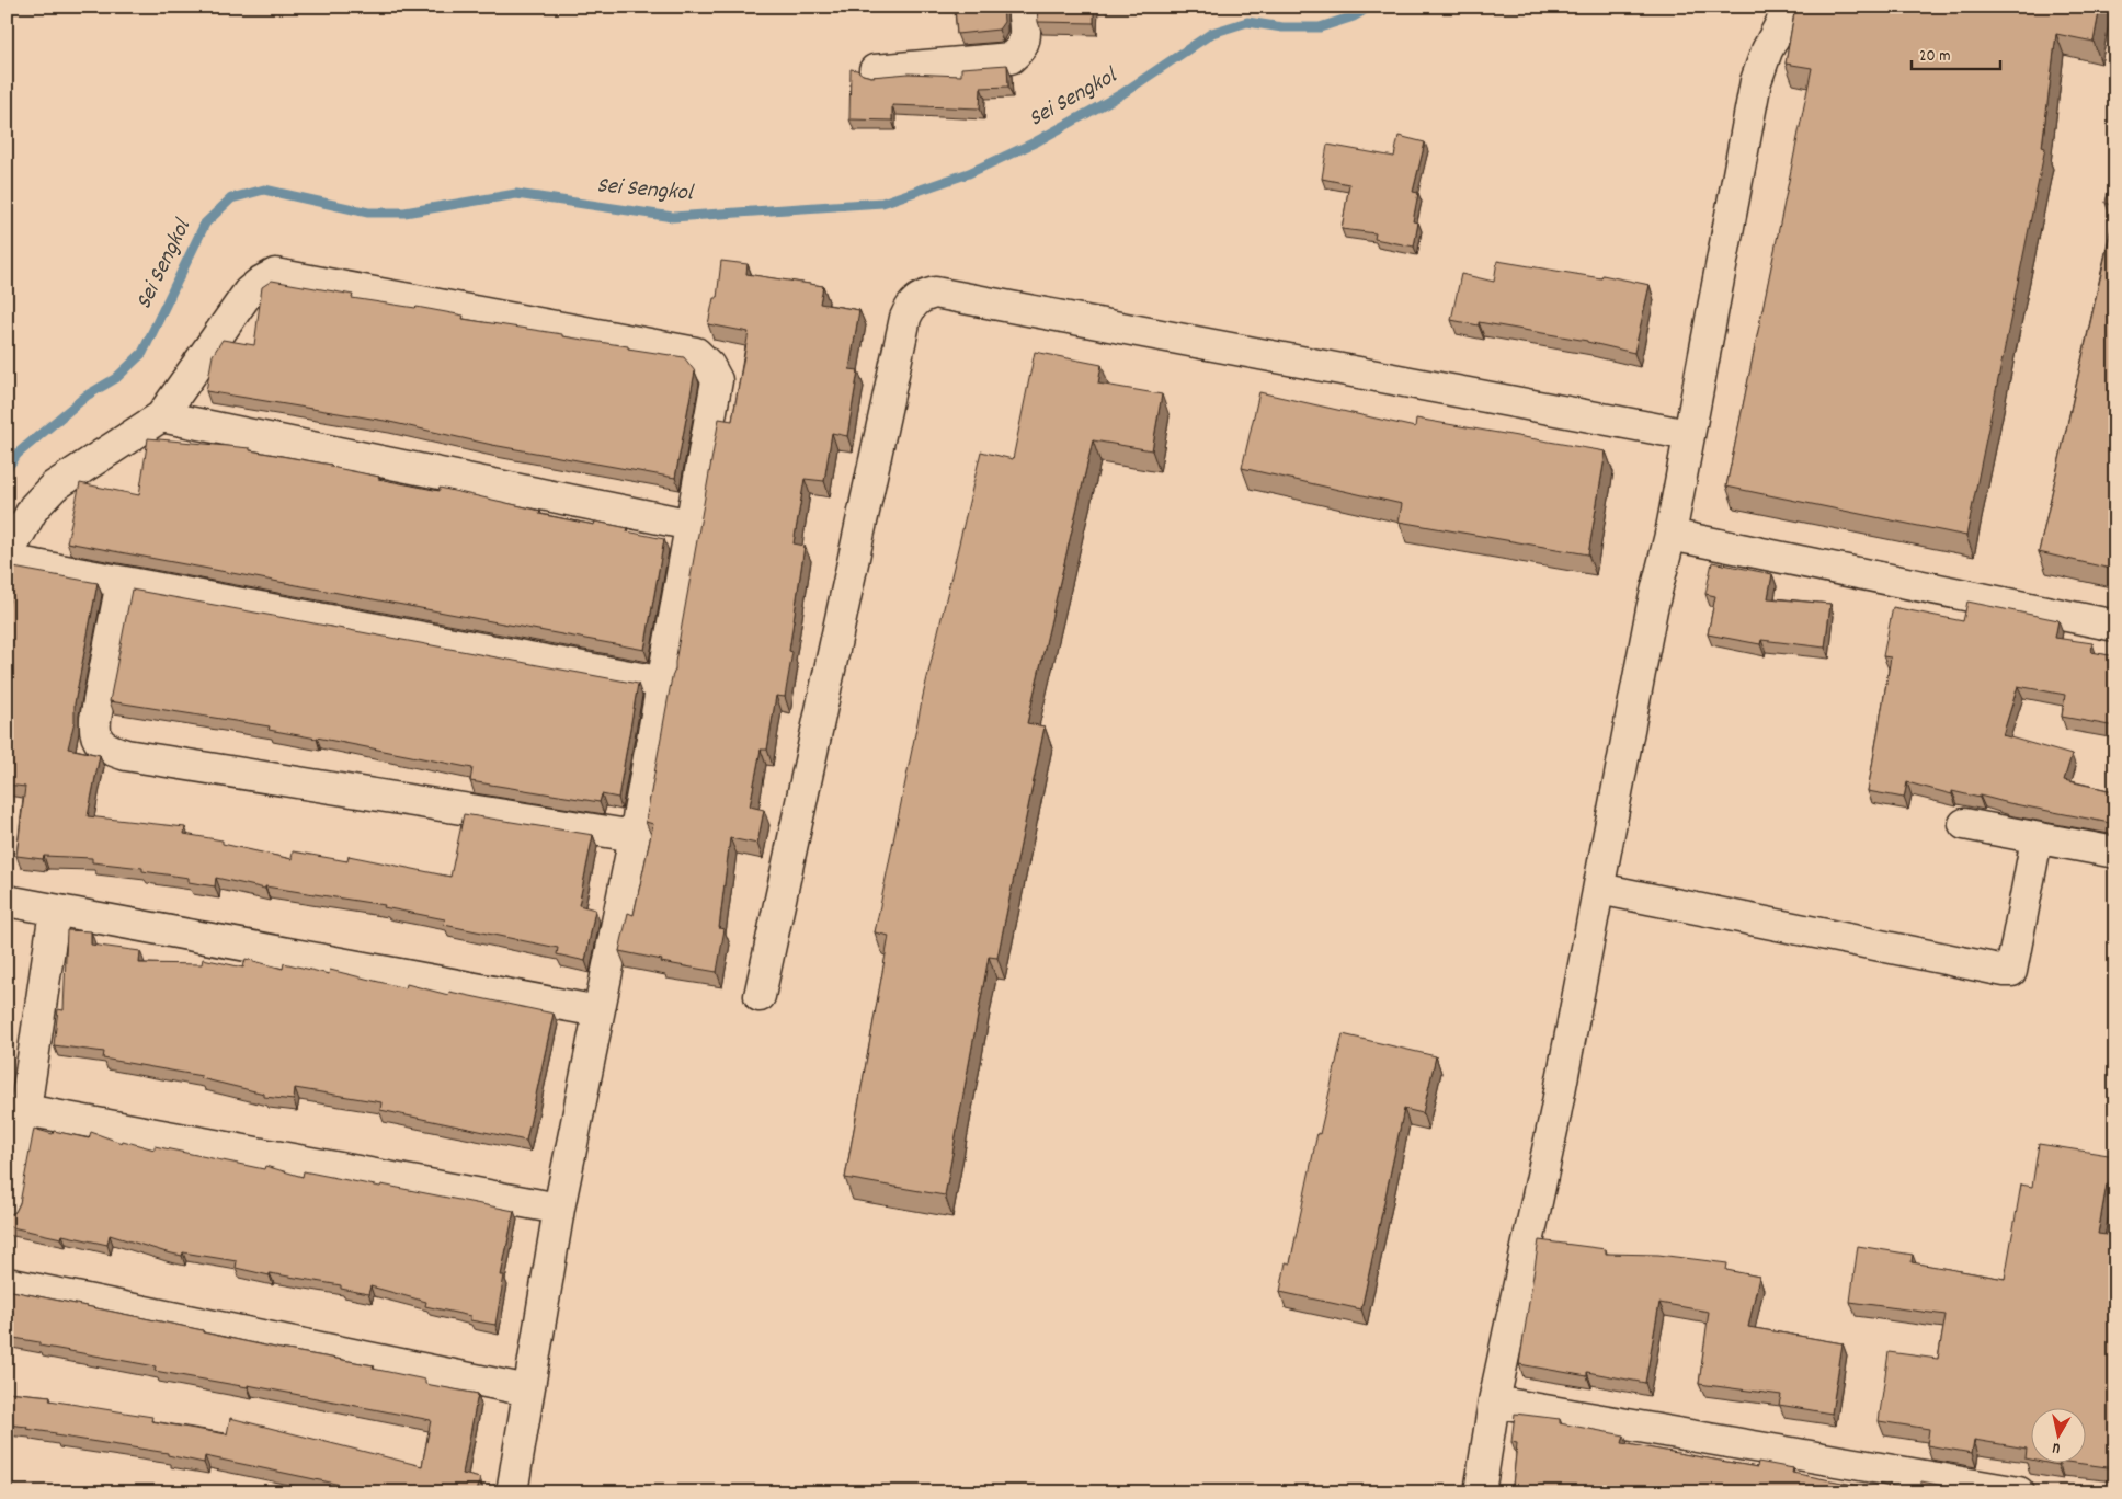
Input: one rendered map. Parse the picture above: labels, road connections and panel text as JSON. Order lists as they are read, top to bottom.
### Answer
{
  "water": ["Sei Sengkol"],
  "scale_bar": "20 m",
  "north": "bottom"
}
